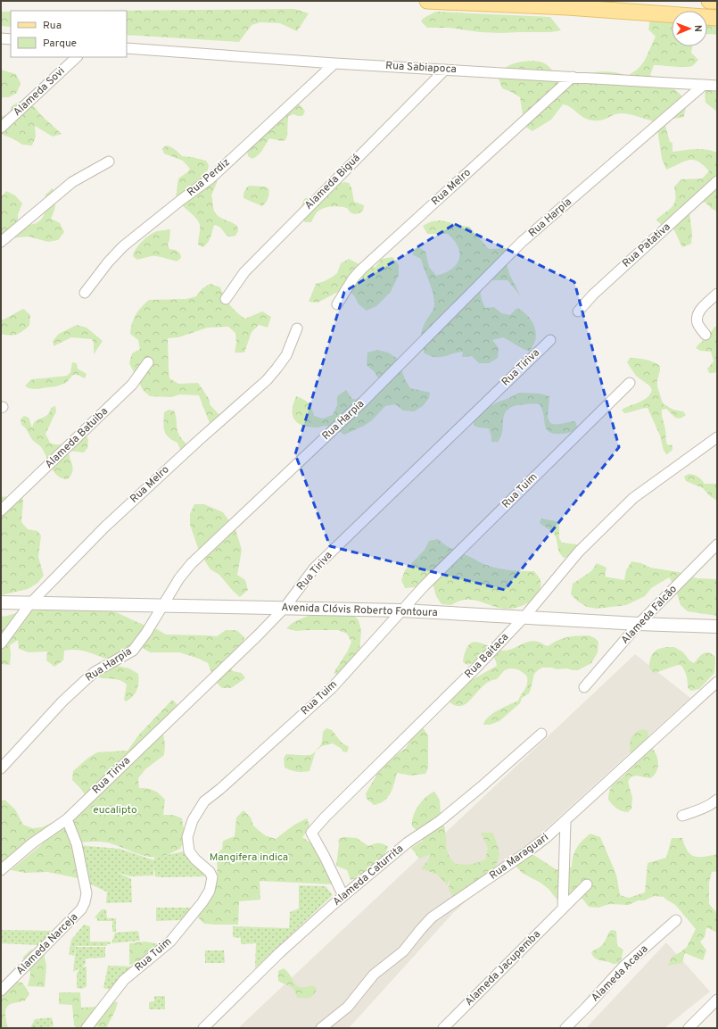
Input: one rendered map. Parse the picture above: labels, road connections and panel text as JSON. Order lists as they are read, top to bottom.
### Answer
{
  "streets": {
    "street": [
      "Rua Sabiapoca",
      "Alameda Sovi",
      "Rua Perdiz",
      "Alameda Biguá",
      "Rua Melro",
      "Rua Harpia",
      "Rua Patativa",
      "Rua Tiriva",
      "Alameda Batuiba",
      "Rua Tuim",
      "Avenida Clóvis Roberto Fontoura",
      "Alameda Falcão",
      "Rua Baitaca",
      "Rua Maraguari",
      "Alameda Caturrita",
      "Alameda Narceja",
      "Alameda Jacupemba",
      "Alameda Acaua"
    ]
  },
  "crossings": [
    ["Rua Sabiapoca", "Rua Perdiz"],
    ["Rua Sabiapoca", "Alameda Biguá"],
    ["Rua Sabiapoca", "Rua Melro"],
    ["Rua Sabiapoca", "Rua Harpia"],
    ["Rua Melro", "Avenida Clóvis Roberto Fontoura"],
    ["Rua Harpia", "Avenida Clóvis Roberto Fontoura"],
    ["Rua Tiriva", "Avenida Clóvis Roberto Fontoura"],
    ["Rua Tiriva", "Alameda Narceja"],
    ["Rua Tuim", "Avenida Clóvis Roberto Fontoura"],
    ["Avenida Clóvis Roberto Fontoura", "Alameda Falcão"],
    ["Avenida Clóvis Roberto Fontoura", "Rua Baitaca"],
    ["Rua Baitaca", "Alameda Caturrita"]
  ],
  "parks": ["eucalipto", "Mangifera indica"],
  "legend": ["Rua", "Parque"],
  "north": "right"
}
